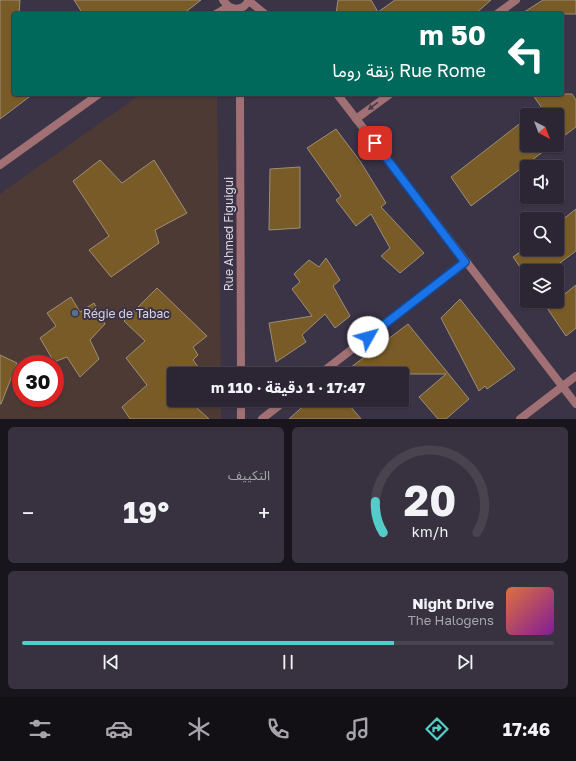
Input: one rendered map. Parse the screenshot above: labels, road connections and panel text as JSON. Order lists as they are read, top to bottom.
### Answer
{
  "streets": {
    "street": ["Rue Ahmed Figuigui"]
  },
  "places": ["Régie de Tabac"],
  "north": "bottom right",
  "page": {
    "turn": ["50 m", "Rue Rome زنقة روما"],
    "limit": "30",
    "trip": "17:47 · 1 دقيقة · 110 m",
    "tile": "التكييف",
    "heat": ["−", "19°", "+"],
    "song": ["Night Drive", "The Halogens"],
    "tabs": "17:46",
    "gauge": ["20", "km/h"]
  }
}
